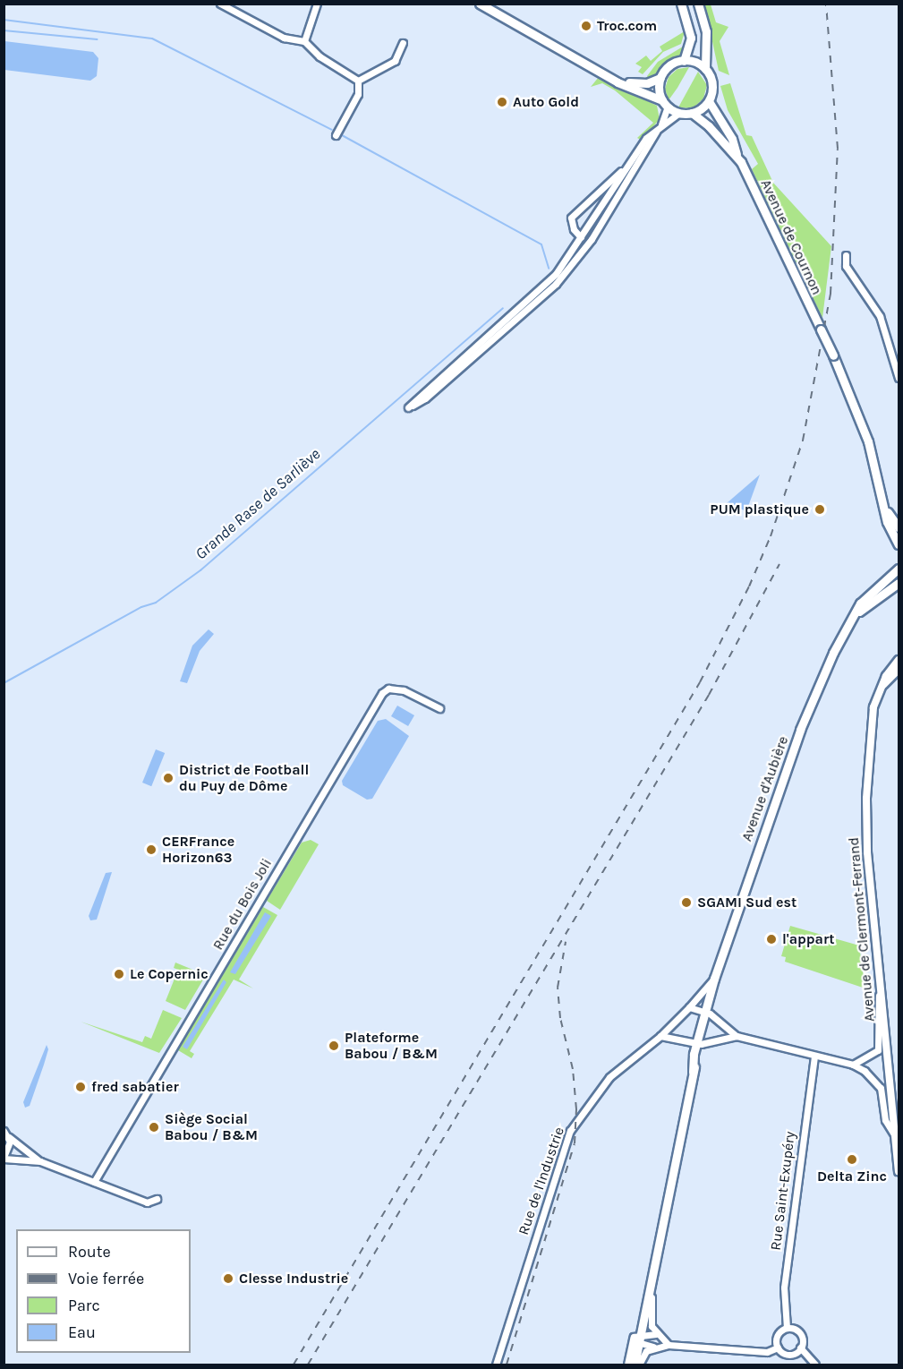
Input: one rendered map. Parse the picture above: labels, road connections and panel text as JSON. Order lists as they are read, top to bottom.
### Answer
{
  "streets": {
    "main road": ["Avenue de Cournon", "Avenue d'Aubière"],
    "street": [
      "Rue du Bois Joli",
      "Avenue de Clermont-Ferrand",
      "Rue de l'Industrie",
      "Rue Saint-Exupéry"
    ]
  },
  "crossings": [
    ["Avenue d'Aubière", "Rue de l'Industrie"]
  ],
  "water": ["Grande Rase de Sarliève"],
  "places": [
    "Troc.com",
    "Auto Gold",
    "PUM plastique",
    "District de Football du Puy de Dôme",
    "CERFrance Horizon63",
    "SGAMI Sud est",
    "l'appart",
    "Le Copernic",
    "Plateforme Babou / B&M",
    "fred sabatier",
    "Siège Social Babou / B&M",
    "Delta Zinc",
    "Clesse Industrie"
  ],
  "legend": [
    "Route",
    "Voie ferrée",
    "Parc",
    "Eau"
  ]
}
